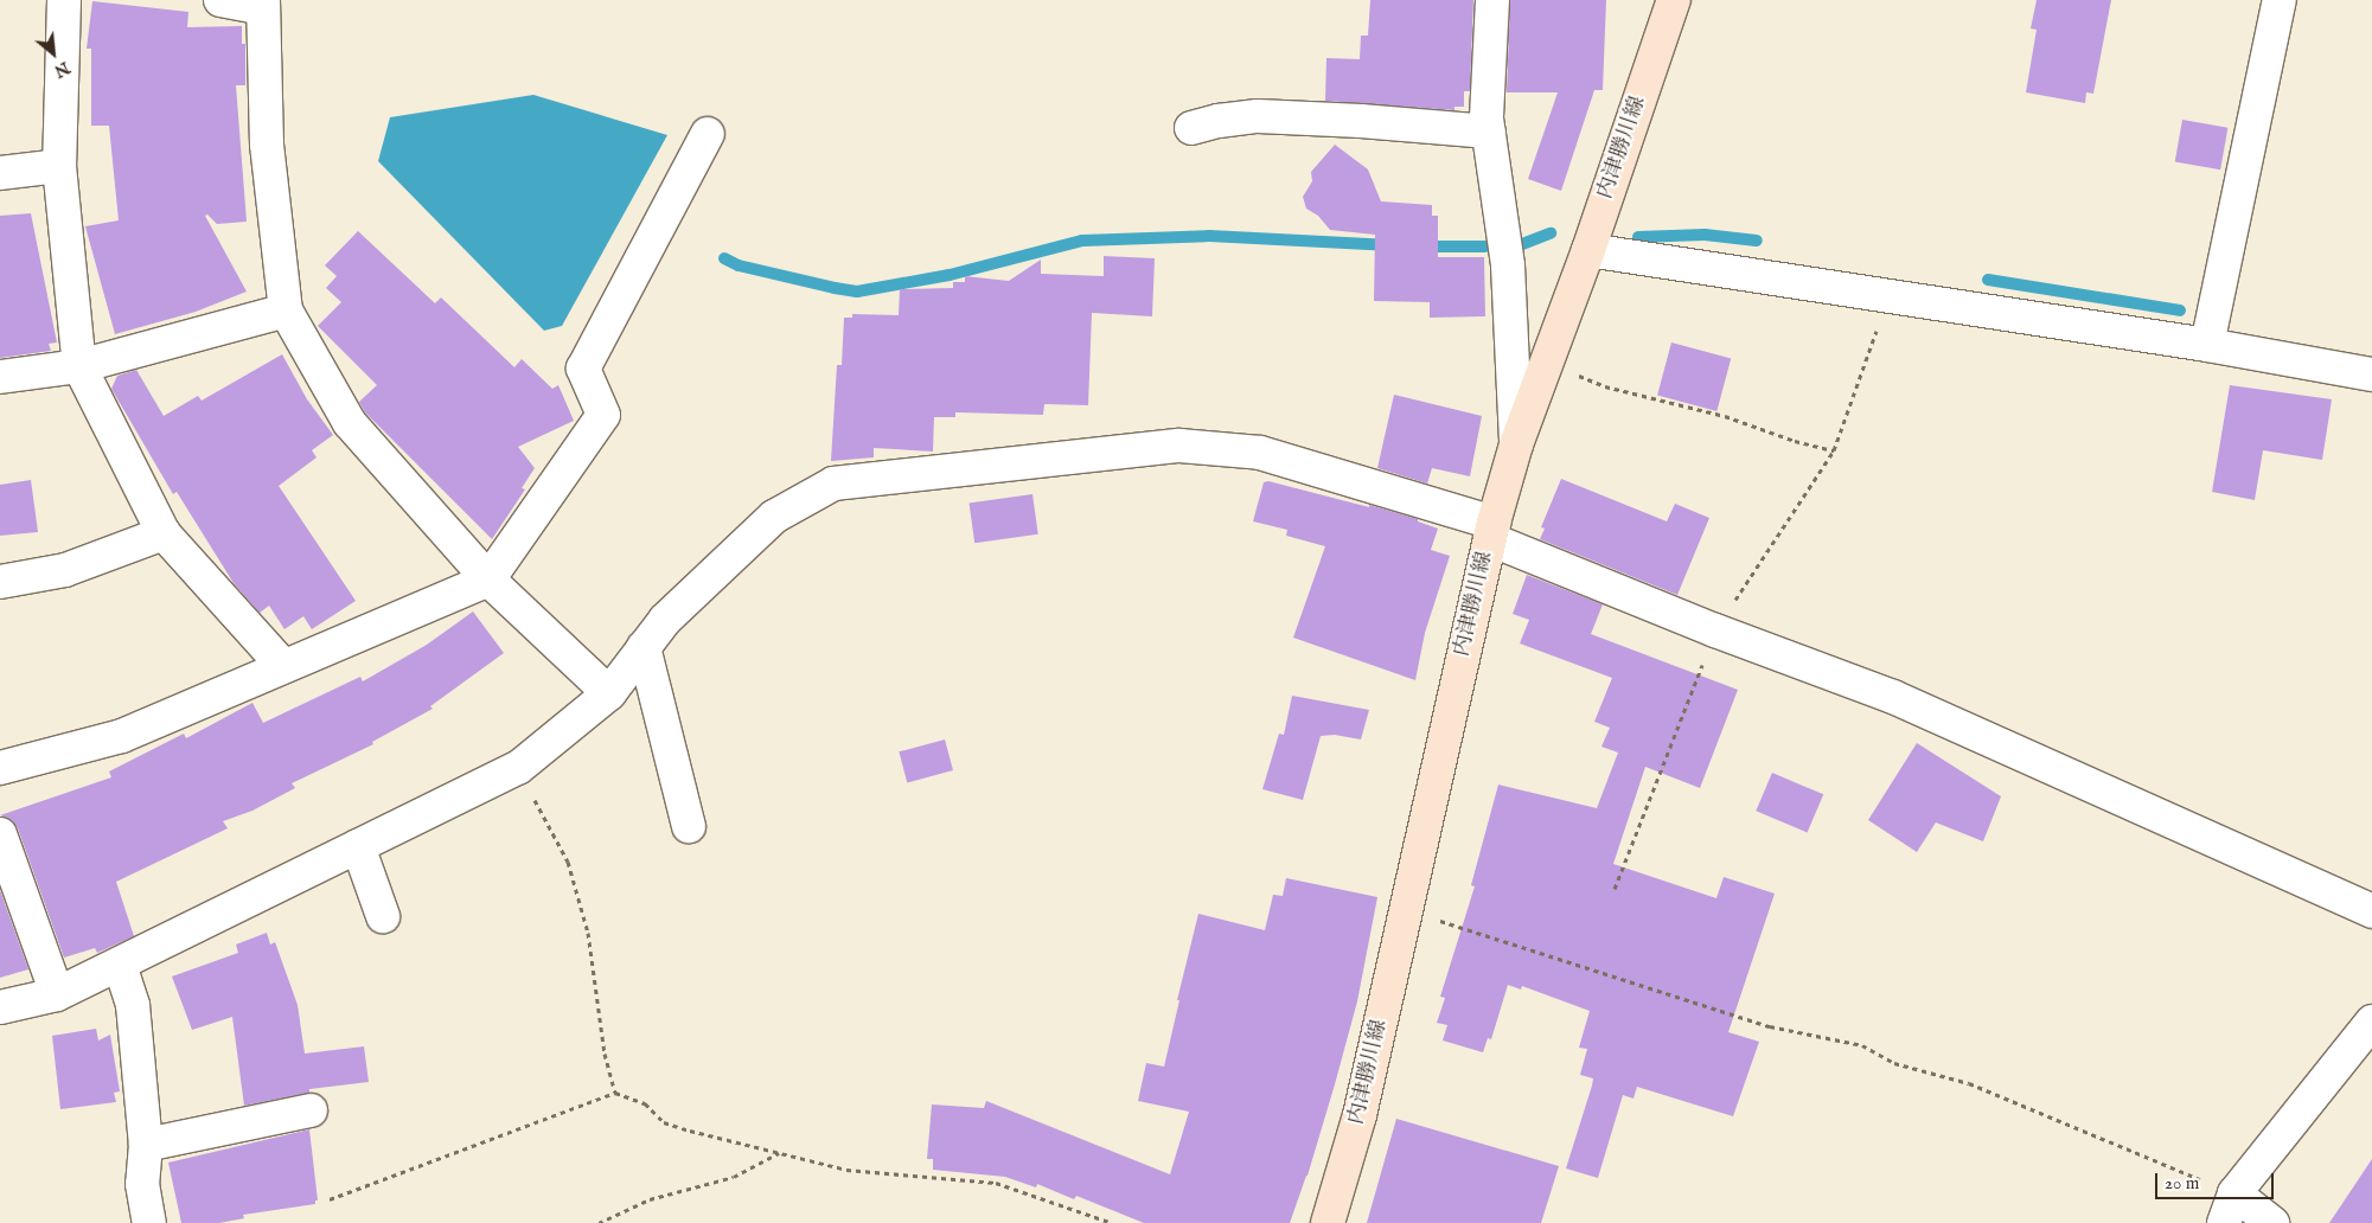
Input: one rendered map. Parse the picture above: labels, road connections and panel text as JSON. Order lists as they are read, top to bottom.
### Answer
{
  "streets": {
    "main road": ["内津勝川線"]
  },
  "scale_bar": "20 m",
  "north": "bottom right"
}
